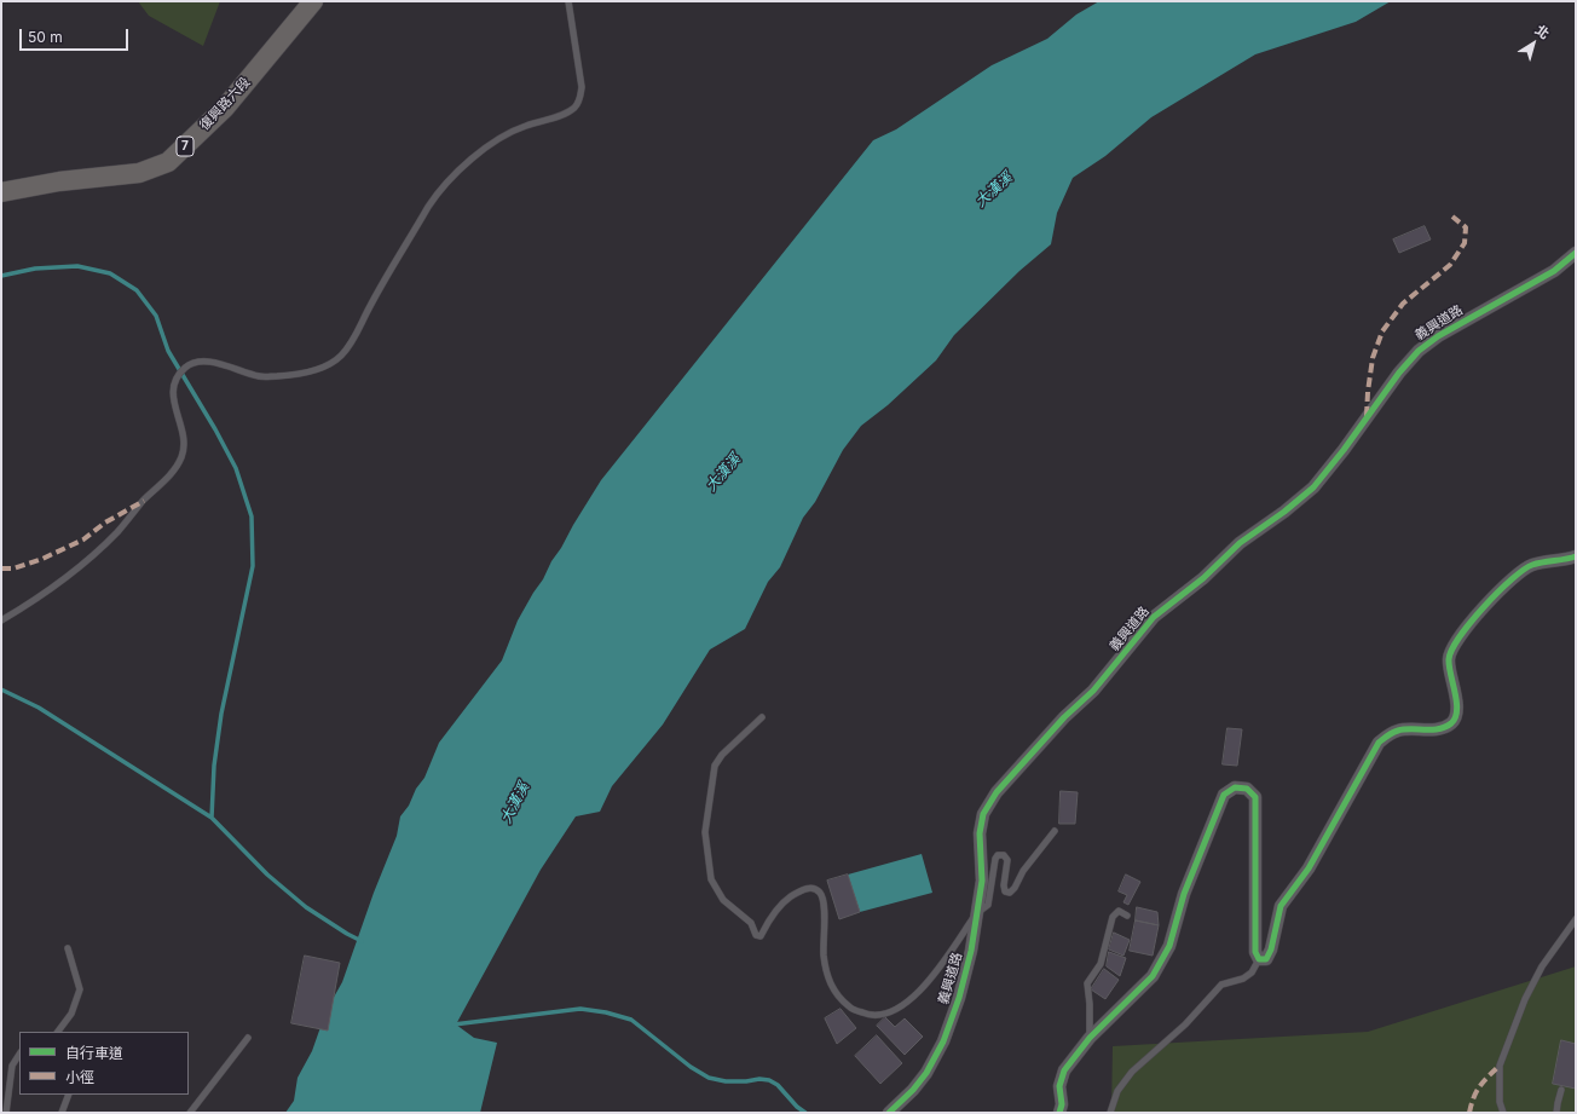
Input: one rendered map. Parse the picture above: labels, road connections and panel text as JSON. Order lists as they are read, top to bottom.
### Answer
{
  "streets": {
    "main road": ["復興路六段", "7"],
    "street": ["義興道路"]
  },
  "water": ["大漢溪"],
  "legend": ["自行車道", "小徑"],
  "scale_bar": "50 m",
  "north": "top right"
}
